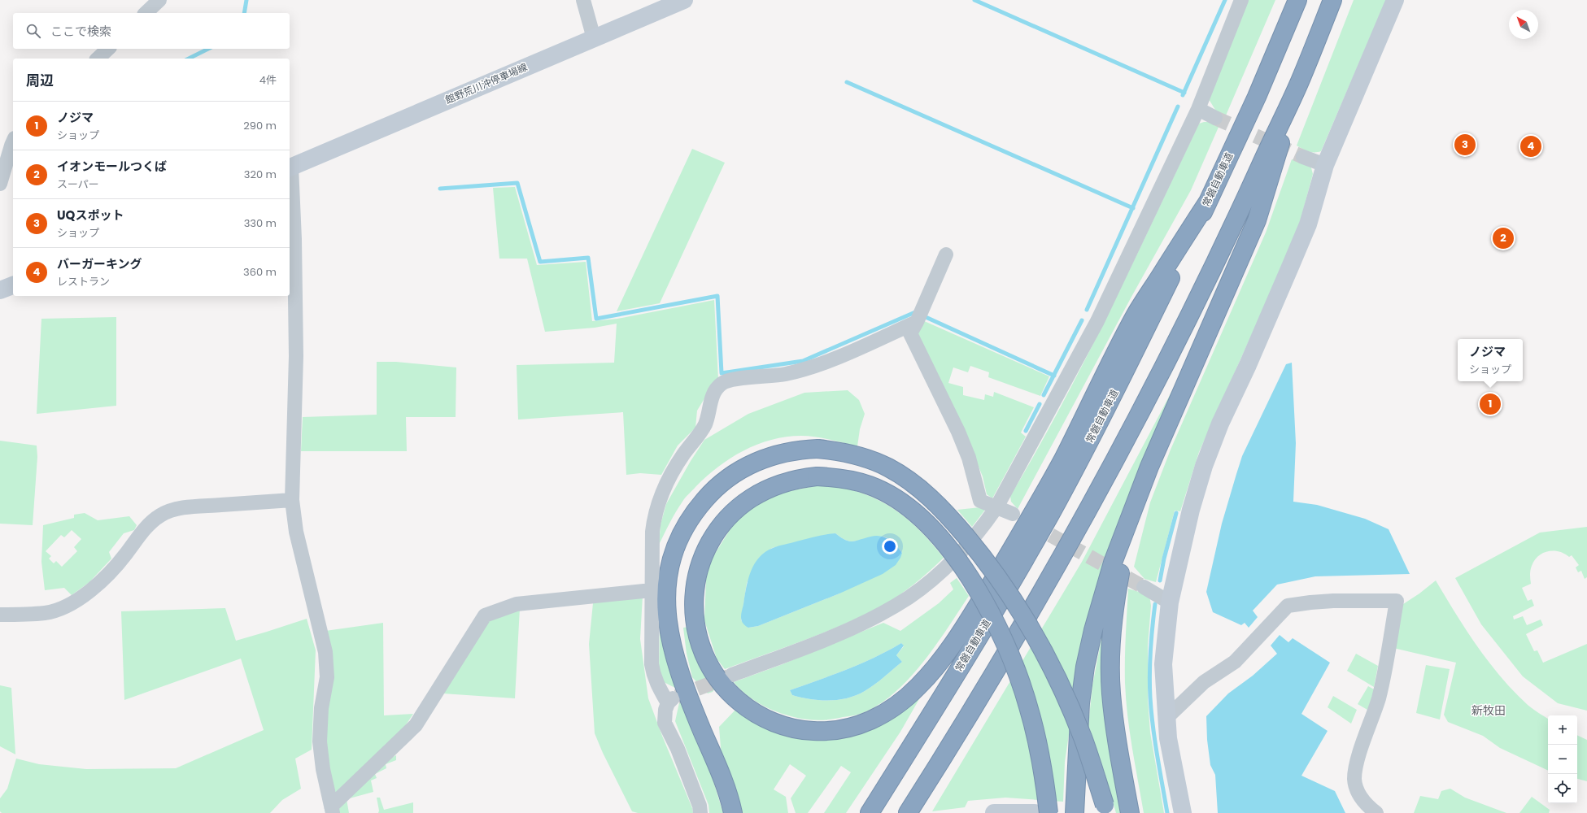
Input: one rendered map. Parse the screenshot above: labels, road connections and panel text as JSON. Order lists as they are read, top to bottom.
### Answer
{
  "streets": {
    "highway": ["常磐自動車道"],
    "street": ["館野荒川沖停車場線"]
  },
  "districts": ["新牧田"],
  "north": "top left",
  "page": {
    "search": "ここで検索",
    "heading": ["周辺", "4件"],
    "list": [
      {
        "mark": "1",
        "name": "ノジマ",
        "note": "ショップ",
        "value": "290 m"
      },
      {
        "mark": "2",
        "name": "イオンモールつくば",
        "note": "スーパー",
        "value": "320 m"
      },
      {
        "mark": "3",
        "name": "UQスポット",
        "note": "ショップ",
        "value": "330 m"
      },
      {
        "mark": "4",
        "name": "バーガーキング",
        "note": "レストラン",
        "value": "360 m"
      }
    ],
    "pins": [
      "3",
      "4",
      "2",
      "1"
    ],
    "popup": ["ノジマ", "ショップ"],
    "map_buttons": ["+", "−"]
  }
}
